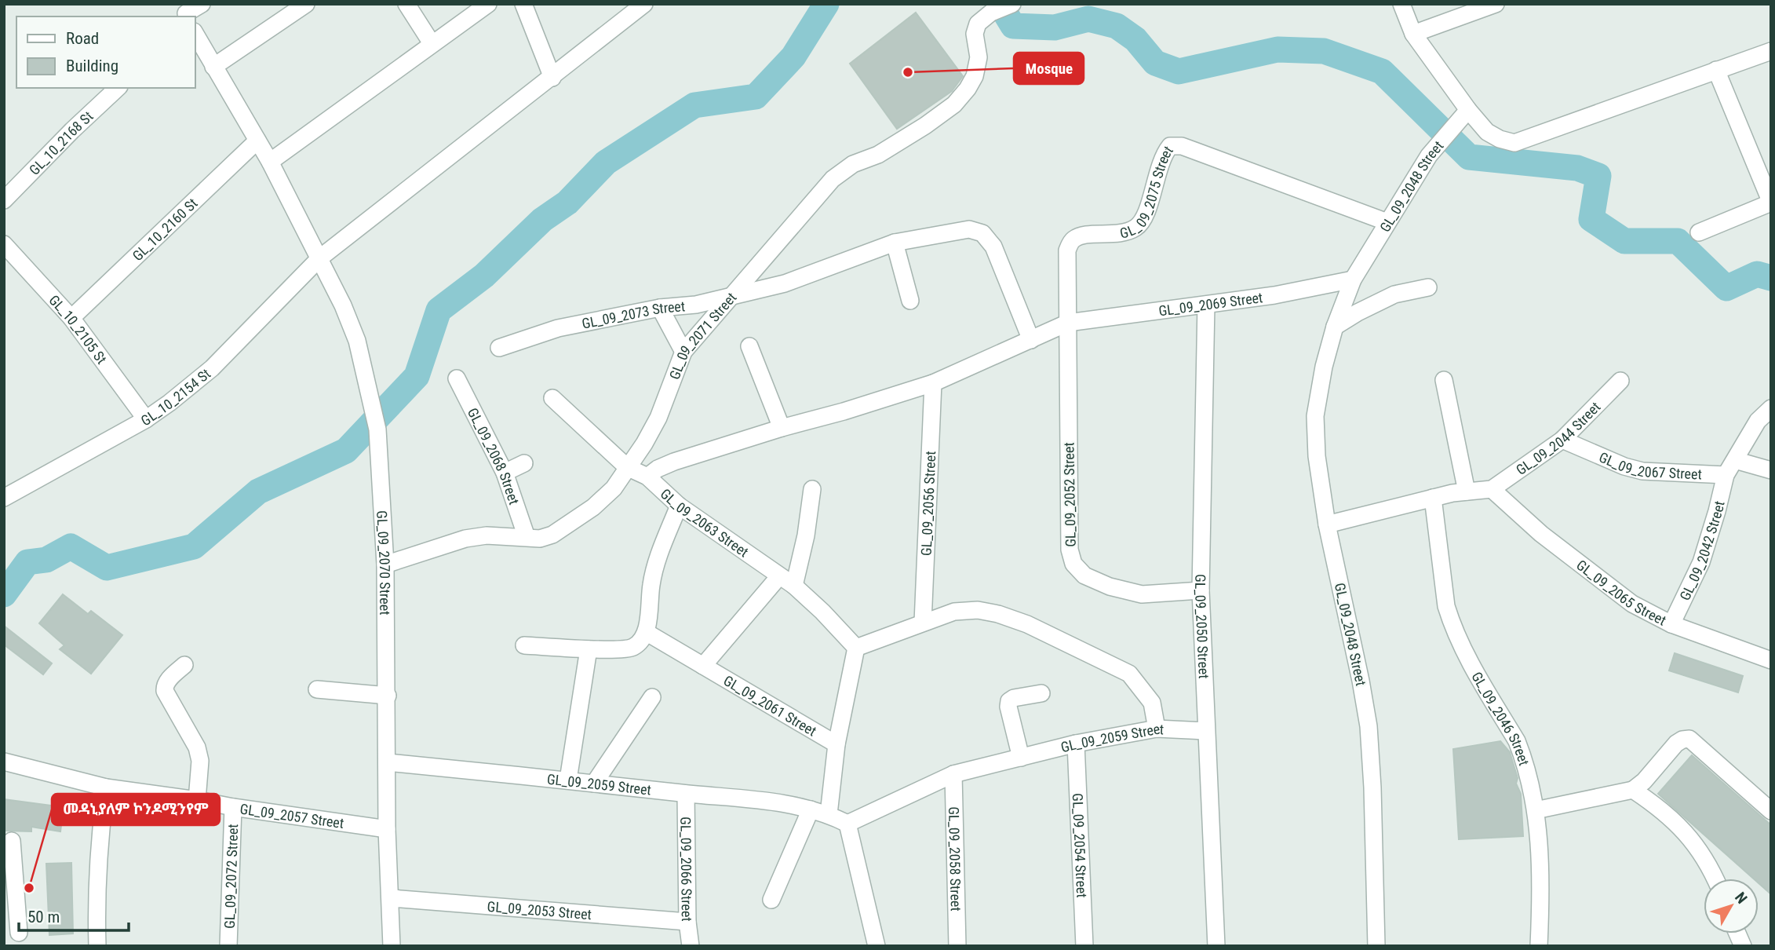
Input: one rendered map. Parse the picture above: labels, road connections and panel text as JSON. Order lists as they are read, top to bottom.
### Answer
{
  "streets": {
    "street": [
      "GL_10_2168 St",
      "GL_09_2048 Street",
      "GL_09_2075 Street",
      "GL_10_2160 St",
      "GL_09_2069 Street",
      "GL_09_2073 Street",
      "GL_10_2105 St",
      "GL_09_2071 Street",
      "GL_10_2154 St",
      "GL_09_2044 Street",
      "GL_09_2068 Street",
      "GL_09_2067 Street",
      "GL_09_2052 Street",
      "GL_09_2056 Street",
      "GL_09_2063 Street",
      "GL_09_2042 Street",
      "GL_09_2070 Street",
      "GL_09_2065 Street",
      "GL_09_2050 Street",
      "GL_09_2061 Street",
      "GL_09_2046 Street",
      "GL_09_2059 Street",
      "GL_09_2057 Street",
      "GL_09_2054 Street",
      "GL_09_2058 Street",
      "GL_09_2066 Street",
      "GL_09_2072 Street",
      "GL_09_2053 Street"
    ]
  },
  "crossings": [
    ["GL_09_2048 Street", "GL_09_2075 Street"],
    ["GL_09_2048 Street", "GL_09_2069 Street"],
    ["GL_09_2075 Street", "GL_09_2069 Street"],
    ["GL_09_2075 Street", "GL_09_2052 Street"],
    ["GL_10_2160 St", "GL_10_2105 St"],
    ["GL_10_2160 St", "GL_09_2070 Street"],
    ["GL_09_2069 Street", "GL_09_2073 Street"],
    ["GL_09_2069 Street", "GL_09_2052 Street"],
    ["GL_09_2069 Street", "GL_09_2056 Street"],
    ["GL_09_2069 Street", "GL_09_2063 Street"],
    ["GL_09_2069 Street", "GL_09_2050 Street"],
    ["GL_09_2073 Street", "GL_09_2071 Street"],
    ["GL_10_2105 St", "GL_10_2154 St"],
    ["GL_09_2071 Street", "GL_09_2068 Street"],
    ["GL_09_2071 Street", "GL_09_2063 Street"],
    ["GL_09_2071 Street", "GL_09_2070 Street"],
    ["GL_10_2154 St", "GL_09_2070 Street"],
    ["GL_09_2044 Street", "GL_09_2067 Street"],
    ["GL_09_2044 Street", "GL_09_2065 Street"],
    ["GL_09_2067 Street", "GL_09_2042 Street"],
    ["GL_09_2052 Street", "GL_09_2050 Street"],
    ["GL_09_2042 Street", "GL_09_2065 Street"],
    ["GL_09_2070 Street", "GL_09_2059 Street"],
    ["GL_09_2070 Street", "GL_09_2057 Street"],
    ["GL_09_2070 Street", "GL_09_2053 Street"],
    ["GL_09_2050 Street", "GL_09_2059 Street"],
    ["GL_09_2059 Street", "GL_09_2054 Street"],
    ["GL_09_2059 Street", "GL_09_2058 Street"],
    ["GL_09_2059 Street", "GL_09_2066 Street"],
    ["GL_09_2057 Street", "GL_09_2072 Street"],
    ["GL_09_2066 Street", "GL_09_2053 Street"]
  ],
  "places": ["Mosque", "መዳኒያለም ኮንዶሚንየም"],
  "legend": ["Road", "Building"],
  "scale_bar": "50 m",
  "north": "top right"
}
